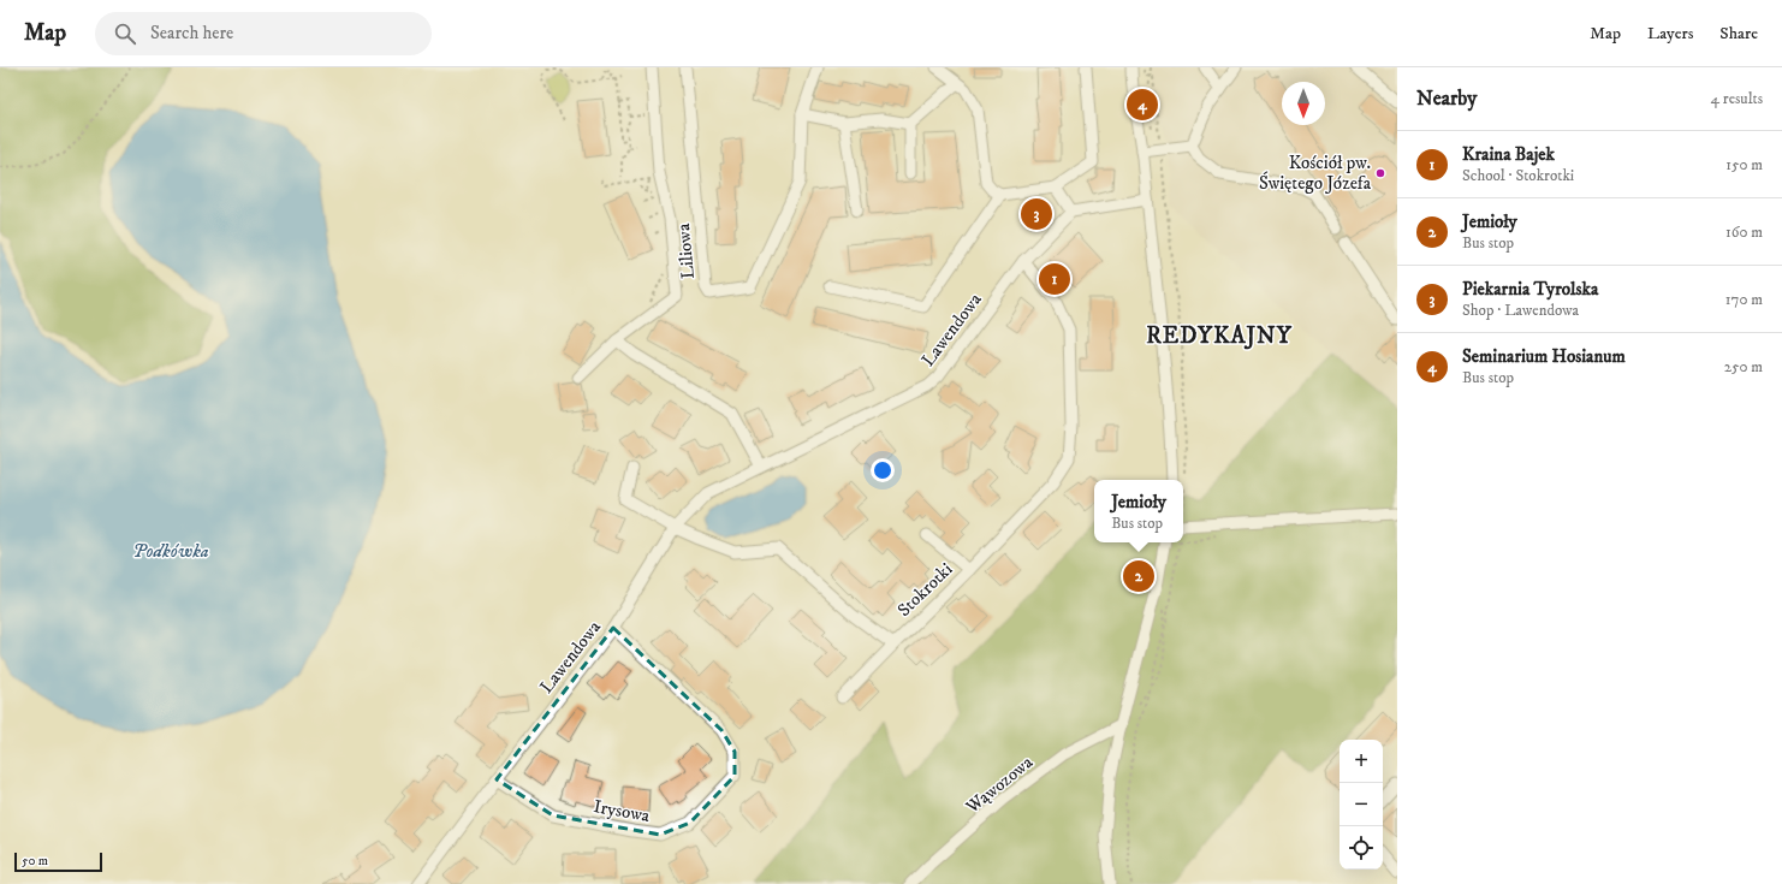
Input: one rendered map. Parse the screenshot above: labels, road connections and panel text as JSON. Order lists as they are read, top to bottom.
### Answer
{
  "streets": {
    "street": [
      "Liliowa",
      "Lawendowa",
      "Stokrotki",
      "Wąwozowa",
      "Irysowa"
    ]
  },
  "crossings": [
    ["Lawendowa", "Stokrotki"],
    ["Lawendowa", "Irysowa"]
  ],
  "districts": ["REDYKAJNY"],
  "water": ["Podkówka"],
  "places": ["Kościół pw. Świętego Józefa"],
  "scale_bar": "50 m",
  "north": "bottom",
  "page": {
    "header": "Map",
    "search": "Search here",
    "nav": ["Map", "Layers", "Share"],
    "heading": ["Nearby", "4 results"],
    "pins": [
      "4",
      "3",
      "1",
      "2"
    ],
    "list": [
      {
        "mark": "1",
        "name": "Kraina Bajek",
        "note": "School · Stokrotki",
        "value": "150 m"
      },
      {
        "mark": "2",
        "name": "Jemioły",
        "note": "Bus stop",
        "value": "160 m"
      },
      {
        "mark": "3",
        "name": "Piekarnia Tyrolska",
        "note": "Shop · Lawendowa",
        "value": "170 m"
      },
      {
        "mark": "4",
        "name": "Seminarium Hosianum",
        "note": "Bus stop",
        "value": "250 m"
      }
    ],
    "popup": ["Jemioły", "Bus stop"],
    "map_buttons": ["+", "−"],
    "scale": "50 m"
  }
}
